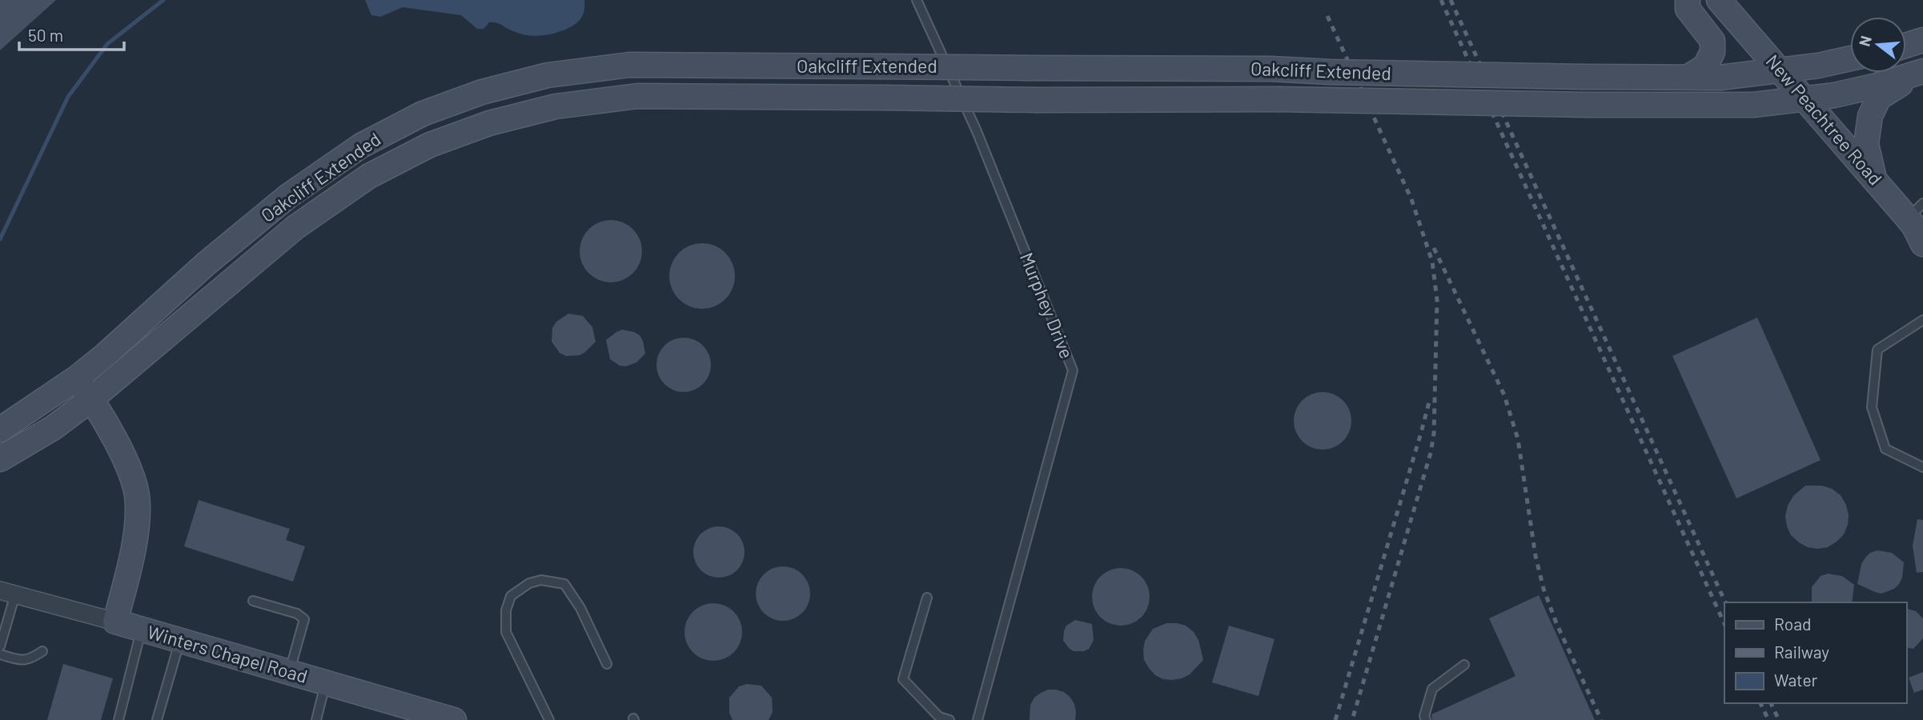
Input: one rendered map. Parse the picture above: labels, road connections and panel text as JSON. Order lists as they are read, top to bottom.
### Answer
{
  "streets": {
    "main road": ["Oakcliff Extended", "New Peachtree Road", "Winters Chapel Road"],
    "lane": ["Murphey Drive"]
  },
  "crossings": [
    ["Oakcliff Extended", "New Peachtree Road"]
  ],
  "legend": ["Road", "Railway", "Water"],
  "scale_bar": "50 m",
  "north": "left"
}
